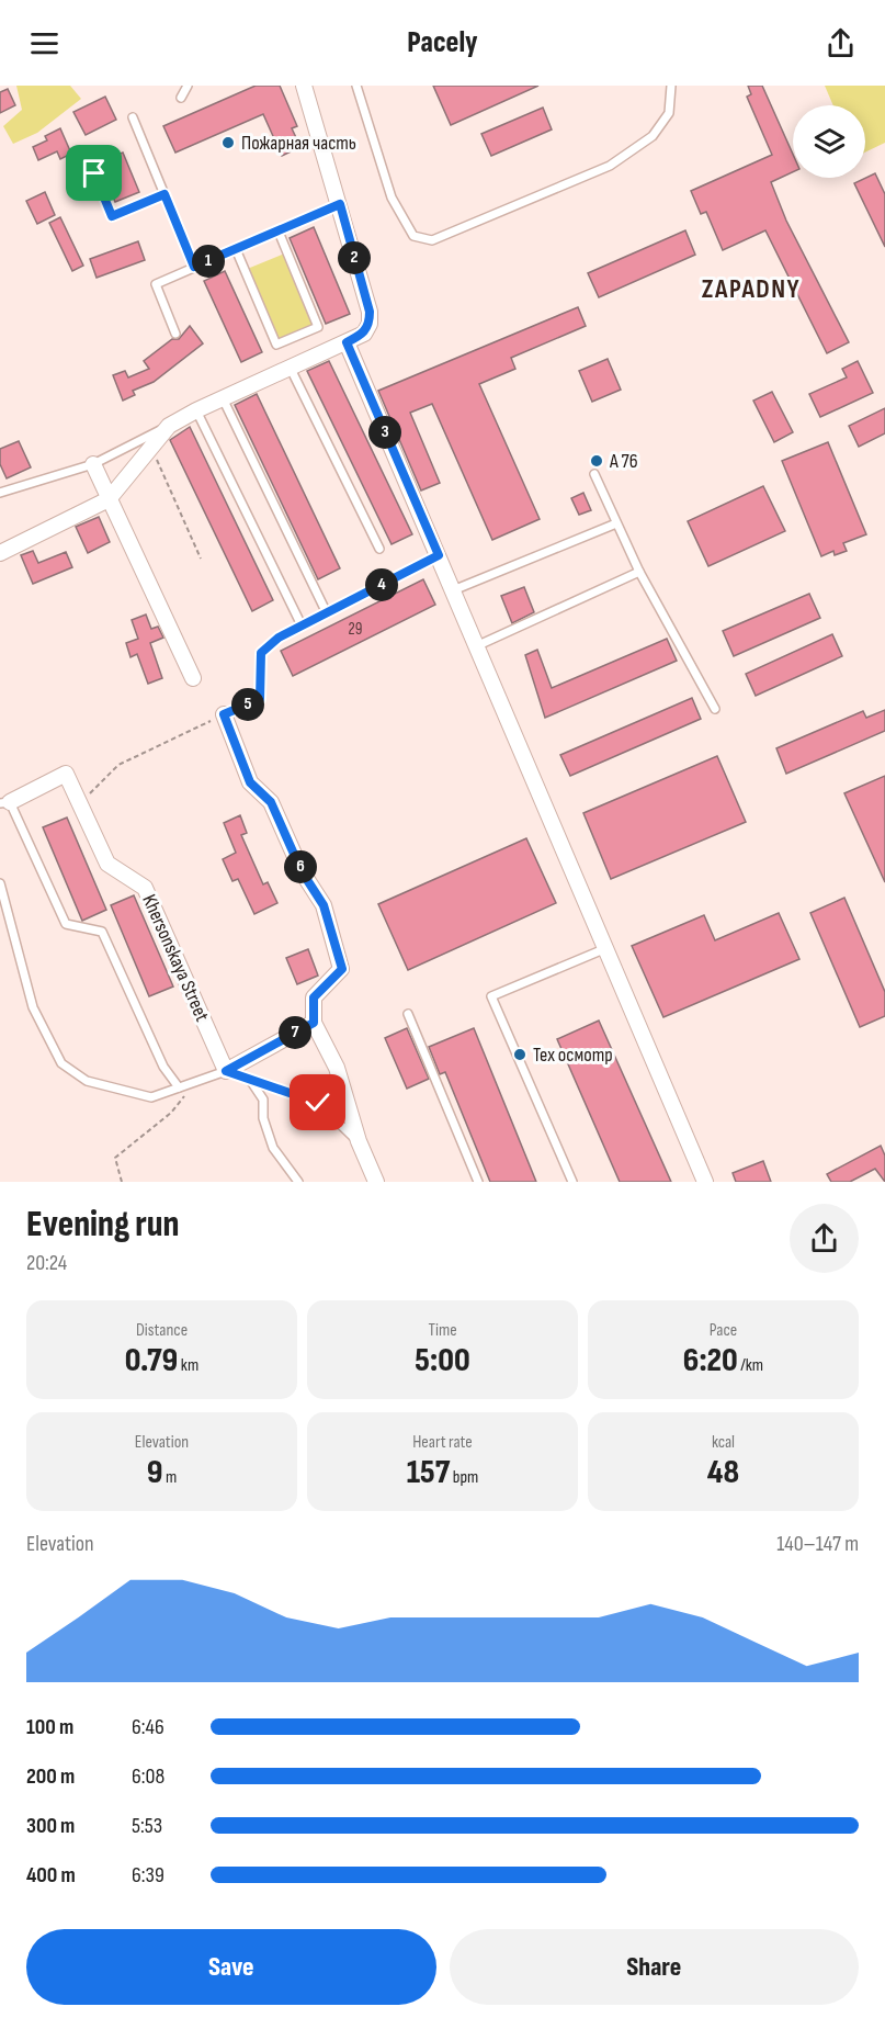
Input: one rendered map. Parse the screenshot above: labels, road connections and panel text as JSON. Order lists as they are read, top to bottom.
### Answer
{
  "streets": {
    "street": ["Khersonskaya Street"]
  },
  "districts": ["ZAPADNY"],
  "places": ["Пожарная часть", "А 76", "Тех осмотр"],
  "house_numbers": ["29"],
  "page": {
    "header": "Pacely",
    "pins": [
      "2",
      "1",
      "3",
      "4",
      "5",
      "6",
      "7"
    ],
    "heading": ["Evening run", "20:24"],
    "stats": [
      ["Distance", "0.79 km"],
      ["Time", "5:00"],
      ["Pace", "6:20 /km"],
      ["Elevation", "9 m"],
      ["Heart rate", "157 bpm"],
      ["kcal", "48"]
    ],
    "chart": ["Elevation", "140–147 m"],
    "list": [
      {
        "name": "100 m",
        "note": "6:46"
      },
      {
        "name": "200 m",
        "note": "6:08"
      },
      {
        "name": "300 m",
        "note": "5:53"
      },
      {
        "name": "400 m",
        "note": "6:39"
      }
    ],
    "buttons": ["Save", "Share"]
  }
}
